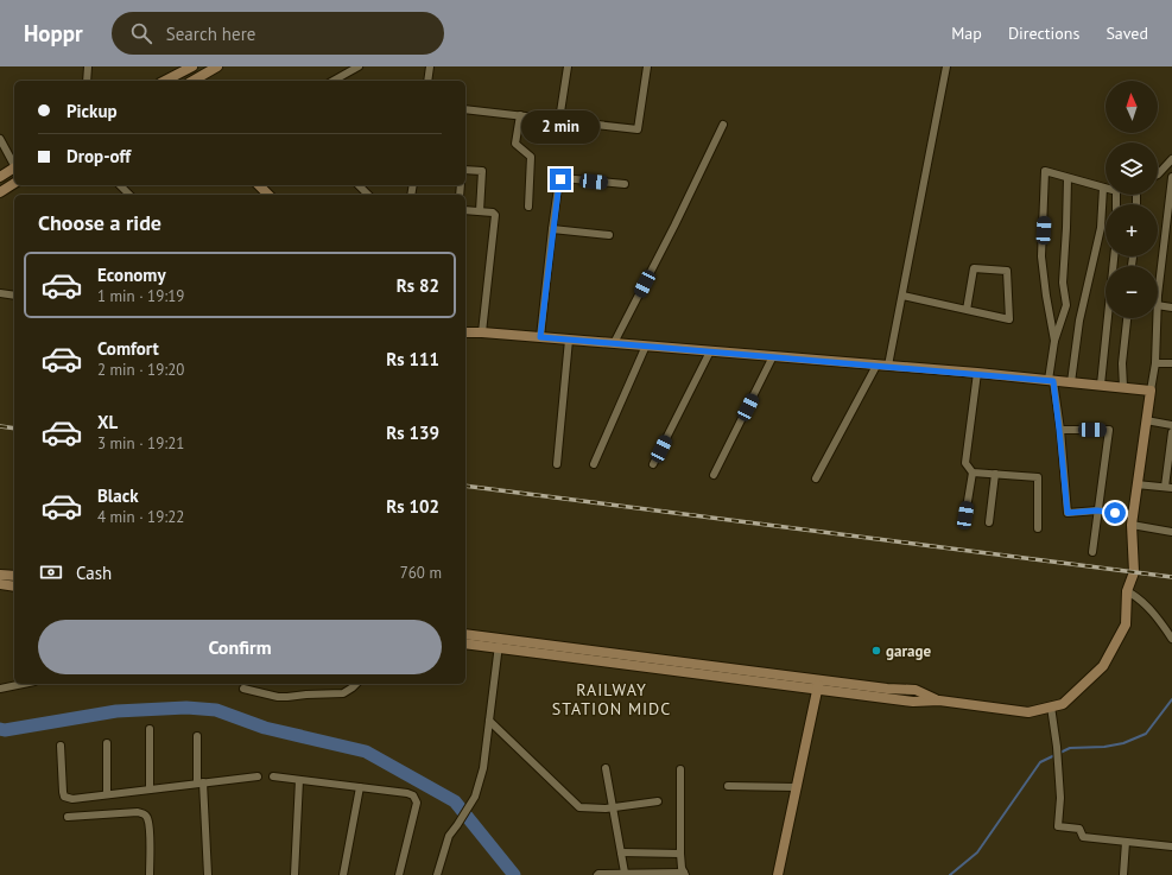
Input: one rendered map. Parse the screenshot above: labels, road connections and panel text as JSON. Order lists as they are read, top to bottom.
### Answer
{
  "districts": ["RAILWAY STATION MIDC"],
  "places": ["garage"],
  "north": "top",
  "page": {
    "header": "Hoppr",
    "search": "Search here",
    "nav": ["Map", "Directions", "Saved"],
    "map_buttons": ["+", "−"],
    "banner": ["Pickup", "Drop-off"],
    "bubble": "2 min",
    "heading": "Choose a ride",
    "list": [
      {
        "name": "Economy",
        "note": "1 min · 19:19",
        "value": "Rs 82"
      },
      {
        "name": "Comfort",
        "note": "2 min · 19:20",
        "value": "Rs 111"
      },
      {
        "name": "XL",
        "note": "3 min · 19:21",
        "value": "Rs 139"
      },
      {
        "name": "Black",
        "note": "4 min · 19:22",
        "value": "Rs 102"
      }
    ],
    "pay": ["Cash", "760 m"],
    "buttons": "Confirm"
  }
}
